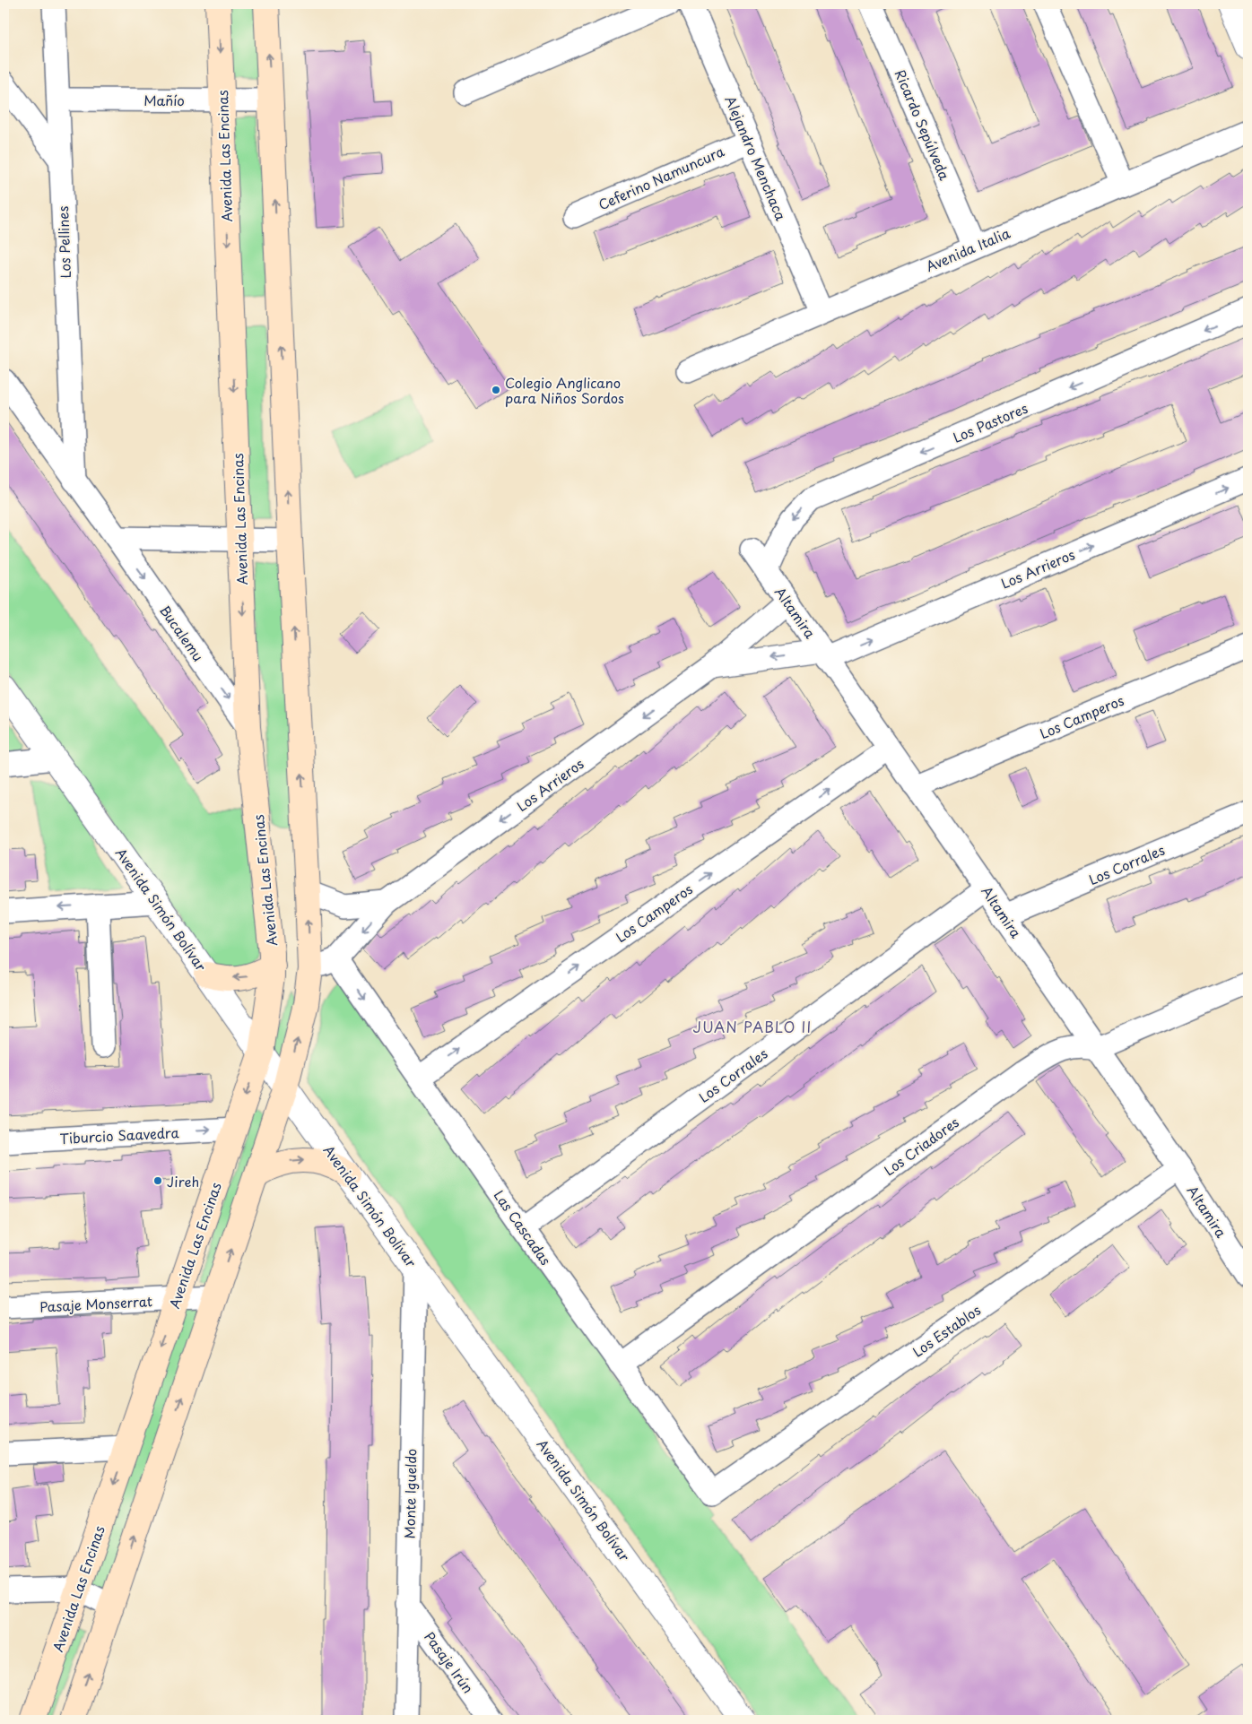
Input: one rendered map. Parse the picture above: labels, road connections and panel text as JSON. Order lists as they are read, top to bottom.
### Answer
{
  "streets": {
    "main road": ["Avenida Las Encinas"],
    "street": [
      "Mañío",
      "Ricardo Sepúlveda",
      "Alejandro Menchaca",
      "Ceferino Namuncura",
      "Los Pellines",
      "Avenida Italia",
      "Los Pastores",
      "Los Arrieros",
      "Altamira",
      "Bucalemu",
      "Los Camperos",
      "Los Corrales",
      "Avenida Simón Bolívar",
      "Tiburcio Saavedra",
      "Los Criadores",
      "Las Cascadas",
      "Pasaje Monserrat",
      "Los Establos",
      "Monte Igueldo",
      "Pasaje Irún"
    ]
  },
  "crossings": [
    ["Mañío", "Avenida Las Encinas"],
    ["Mañío", "Los Pellines"],
    ["Ricardo Sepúlveda", "Avenida Italia"],
    ["Avenida Las Encinas", "Bucalemu"],
    ["Avenida Las Encinas", "Avenida Simón Bolívar"],
    ["Avenida Las Encinas", "Tiburcio Saavedra"],
    ["Avenida Las Encinas", "Pasaje Monserrat"],
    ["Alejandro Menchaca", "Ceferino Namuncura"],
    ["Alejandro Menchaca", "Avenida Italia"],
    ["Los Pellines", "Bucalemu"],
    ["Los Pastores", "Altamira"],
    ["Los Arrieros", "Altamira"],
    ["Los Arrieros", "Las Cascadas"],
    ["Altamira", "Los Camperos"],
    ["Altamira", "Los Corrales"],
    ["Altamira", "Los Criadores"],
    ["Altamira", "Los Establos"],
    ["Los Camperos", "Las Cascadas"],
    ["Los Corrales", "Las Cascadas"],
    ["Avenida Simón Bolívar", "Monte Igueldo"],
    ["Los Criadores", "Las Cascadas"],
    ["Las Cascadas", "Los Establos"],
    ["Monte Igueldo", "Pasaje Irún"]
  ],
  "one_way": [
    "Los Pastores",
    "Bucalemu",
    "Los Camperos",
    "Tiburcio Saavedra"
  ],
  "districts": ["JUAN PABLO II"],
  "places": ["Colegio Anglicano para Niños Sordos", "Jireh"]
}
